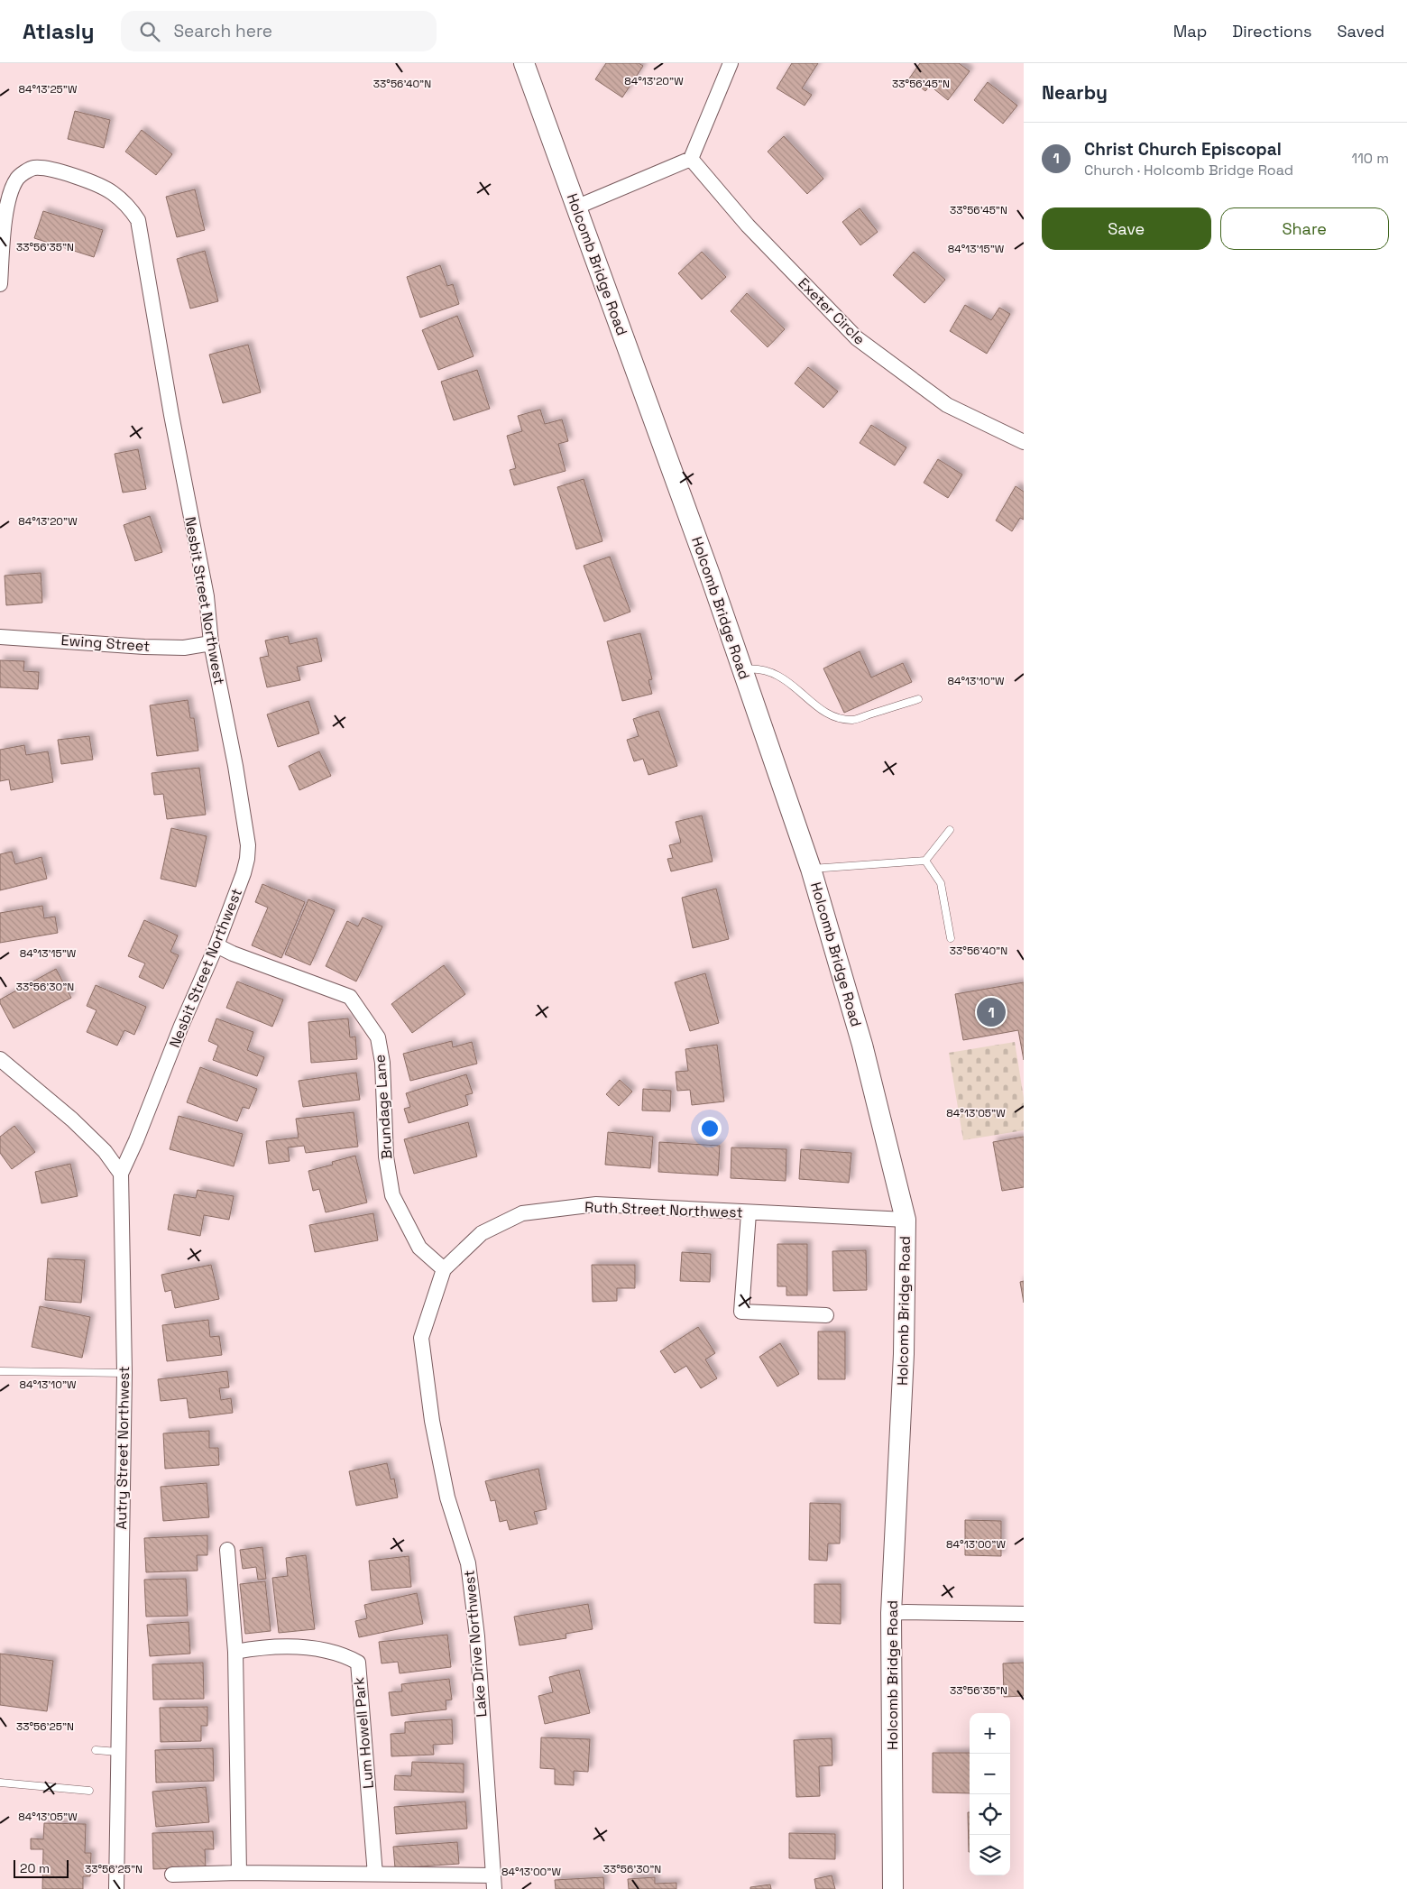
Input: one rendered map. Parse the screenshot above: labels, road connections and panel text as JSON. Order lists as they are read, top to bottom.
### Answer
{
  "streets": {
    "street": [
      "Holcomb Bridge Road",
      "Exeter Circle",
      "Nesbit Street Northwest",
      "Ewing Street",
      "Brundage Lane",
      "Ruth Street Northwest",
      "Autry Street Northwest",
      "Lake Drive Northwest",
      "Lum Howell Park"
    ]
  },
  "crossings": [
    ["Holcomb Bridge Road", "Ruth Street Northwest"],
    ["Nesbit Street Northwest", "Ewing Street"],
    ["Nesbit Street Northwest", "Brundage Lane"],
    ["Nesbit Street Northwest", "Autry Street Northwest"],
    ["Brundage Lane", "Ruth Street Northwest"],
    ["Ruth Street Northwest", "Lake Drive Northwest"]
  ],
  "scale_bar": "20 m",
  "page": {
    "header": "Atlasly",
    "search": "Search here",
    "nav": ["Map", "Directions", "Saved"],
    "heading": "Nearby",
    "list": [
      {
        "mark": "1",
        "name": "Christ Church Episcopal",
        "note": "Church · Holcomb Bridge Road",
        "value": "110 m"
      }
    ],
    "buttons": ["Save", "Share"],
    "pins": "1",
    "map_buttons": ["+", "−"],
    "scale": "20 m"
  },
  "coordinates": [
    "84°13'20\"W",
    "33°56'40\"N",
    "33°56'45\"N",
    "84°13'25\"W",
    "33°56'35\"N",
    "84°13'15\"W",
    "84°13'10\"W",
    "33°56'30\"N",
    "84°13'05\"W",
    "84°13'00\"W",
    "33°56'25\"N"
  ]
}
